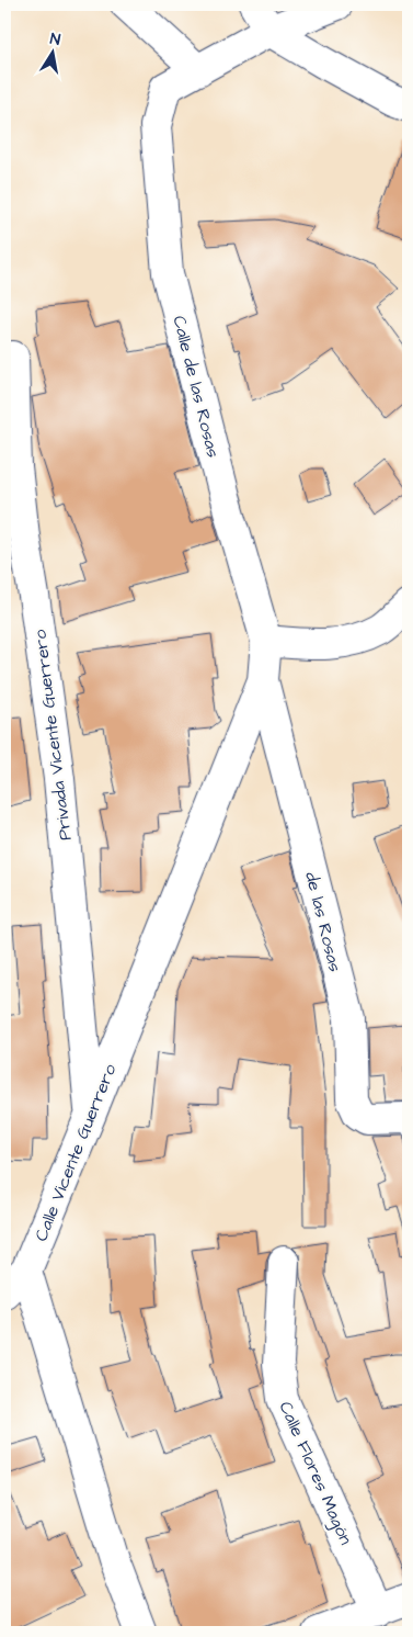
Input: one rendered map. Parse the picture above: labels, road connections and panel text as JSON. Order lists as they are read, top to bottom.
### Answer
{
  "streets": {
    "street": [
      "Calle de las Rosas",
      "Privada Vicente Guerrero",
      "de las Rosas",
      "Calle Vicente Guerrero",
      "Calle Flores Magón"
    ]
  },
  "crossings": [
    ["Calle de las Rosas", "de las Rosas"],
    ["Calle de las Rosas", "Calle Vicente Guerrero"],
    ["Privada Vicente Guerrero", "Calle Vicente Guerrero"],
    ["de las Rosas", "Calle Vicente Guerrero"]
  ],
  "north": "top"
}
